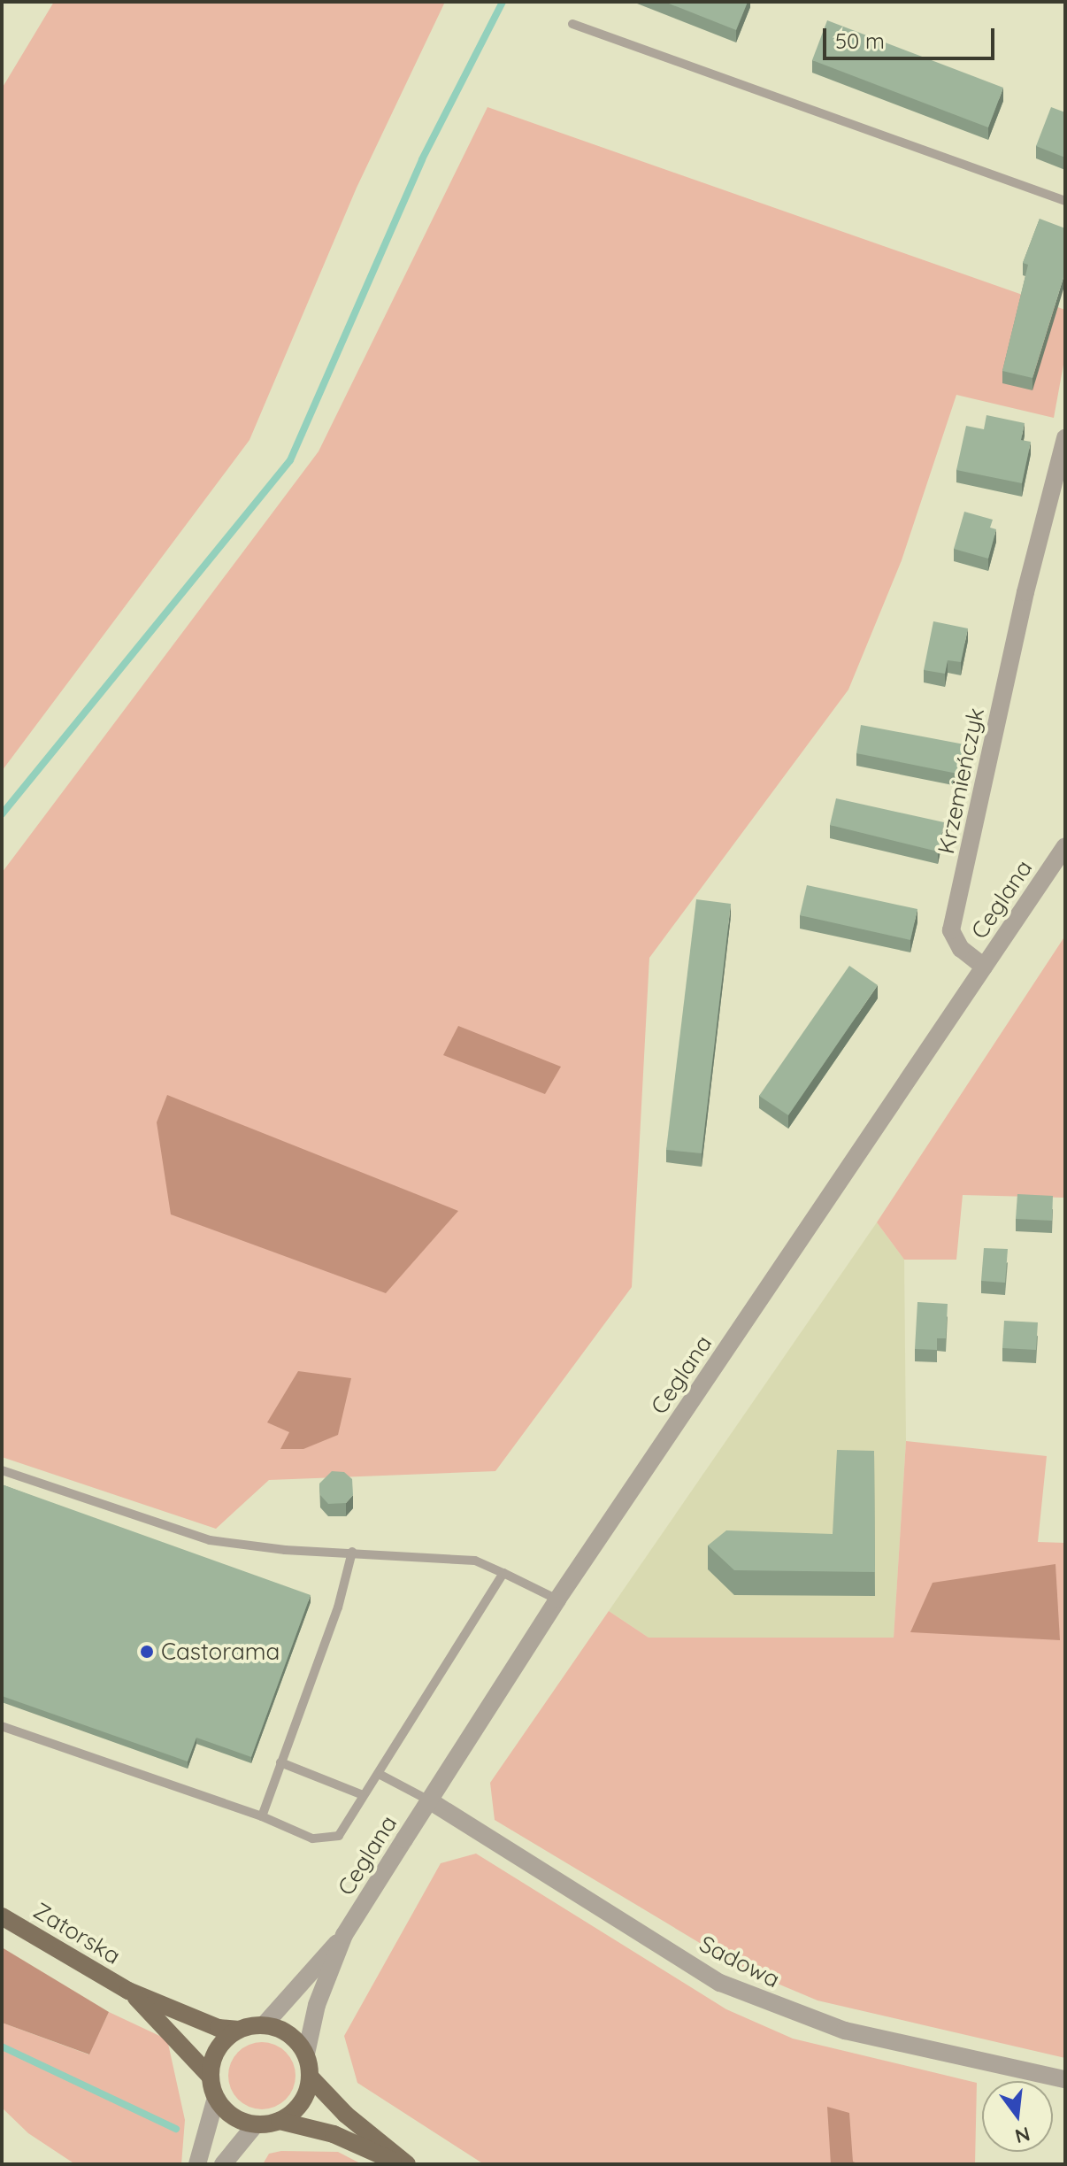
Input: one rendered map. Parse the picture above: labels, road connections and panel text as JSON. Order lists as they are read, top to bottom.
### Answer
{
  "streets": {
    "main road": ["Zatorska"],
    "street": ["Krzemieńczyk", "Ceglana", "Sadowa"]
  },
  "crossings": [
    ["Krzemieńczyk", "Ceglana"],
    ["Ceglana", "Zatorska"],
    ["Ceglana", "Sadowa"]
  ],
  "places": ["Castorama"],
  "scale_bar": "50 m",
  "north": "bottom"
}
